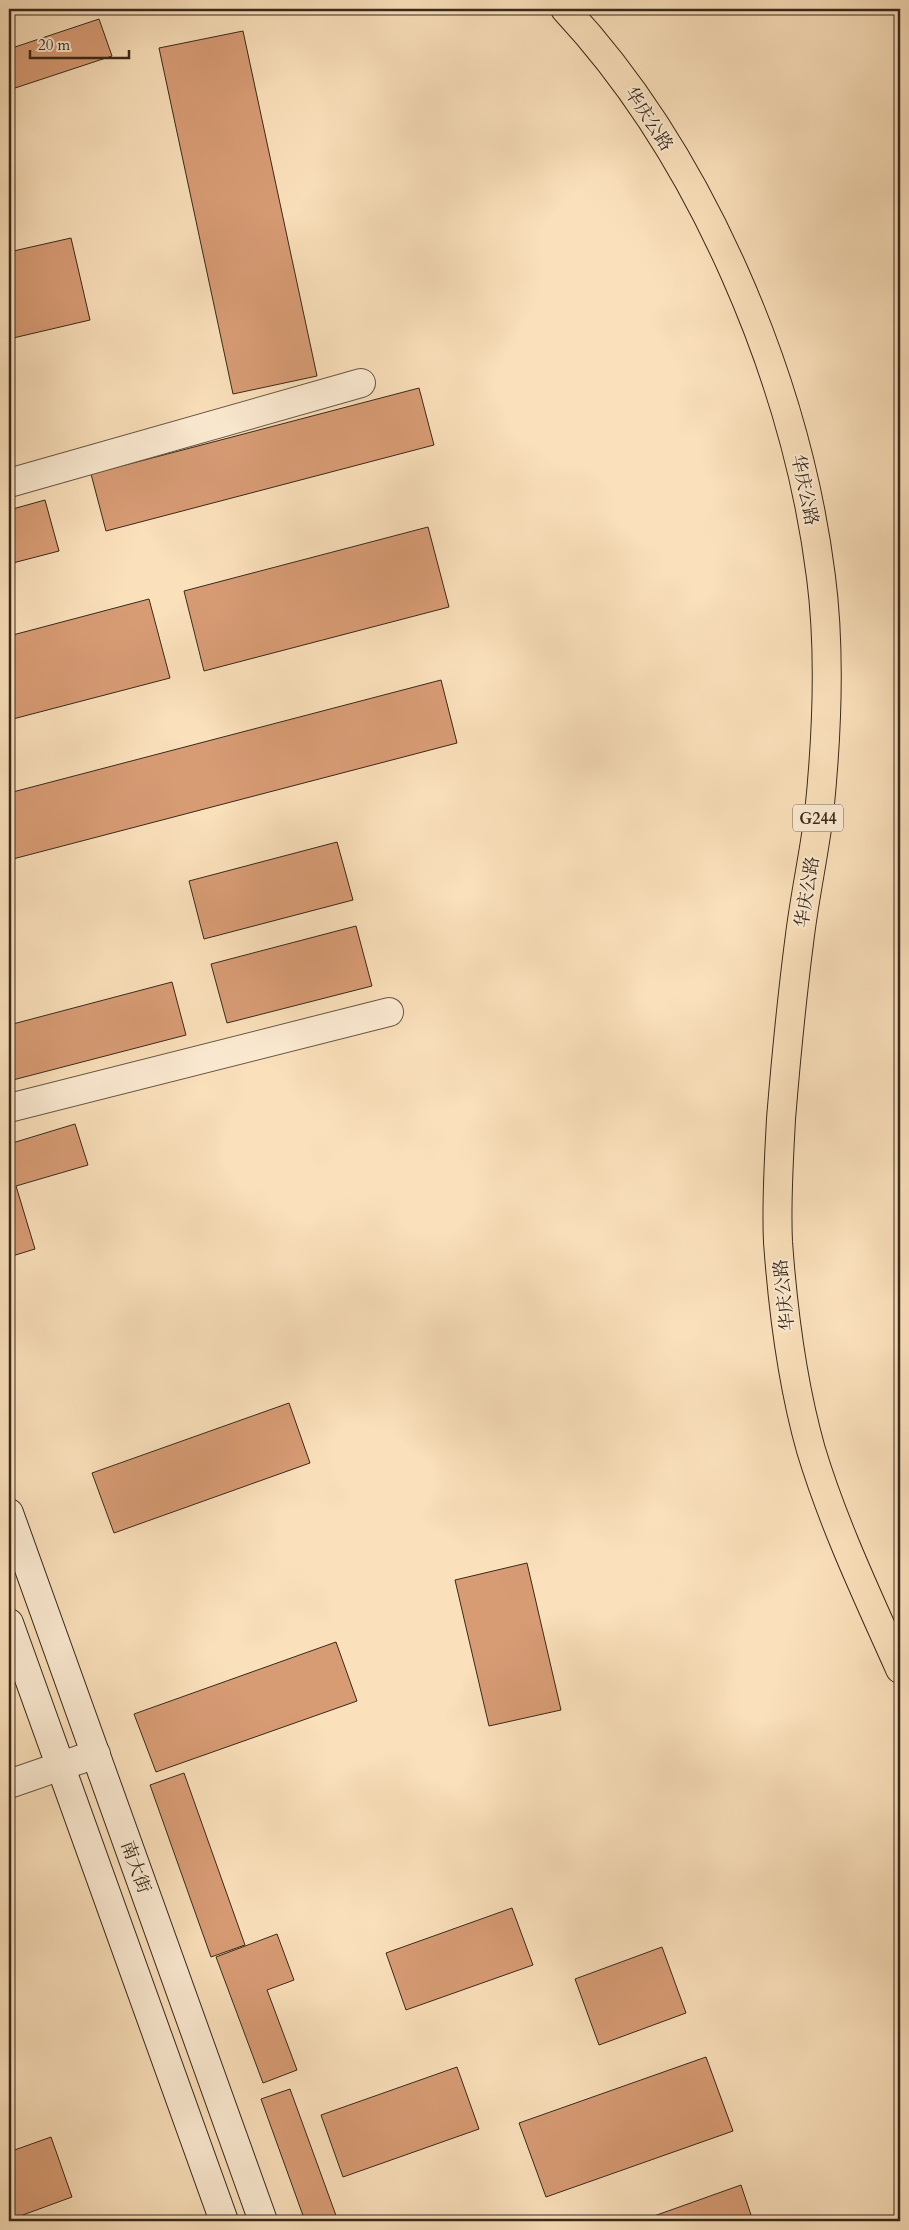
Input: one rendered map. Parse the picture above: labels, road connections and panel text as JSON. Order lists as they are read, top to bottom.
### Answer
{
  "streets": {
    "highway": ["华庆公路", "G244"],
    "main road": ["南大街"]
  },
  "scale_bar": "20 m"
}
